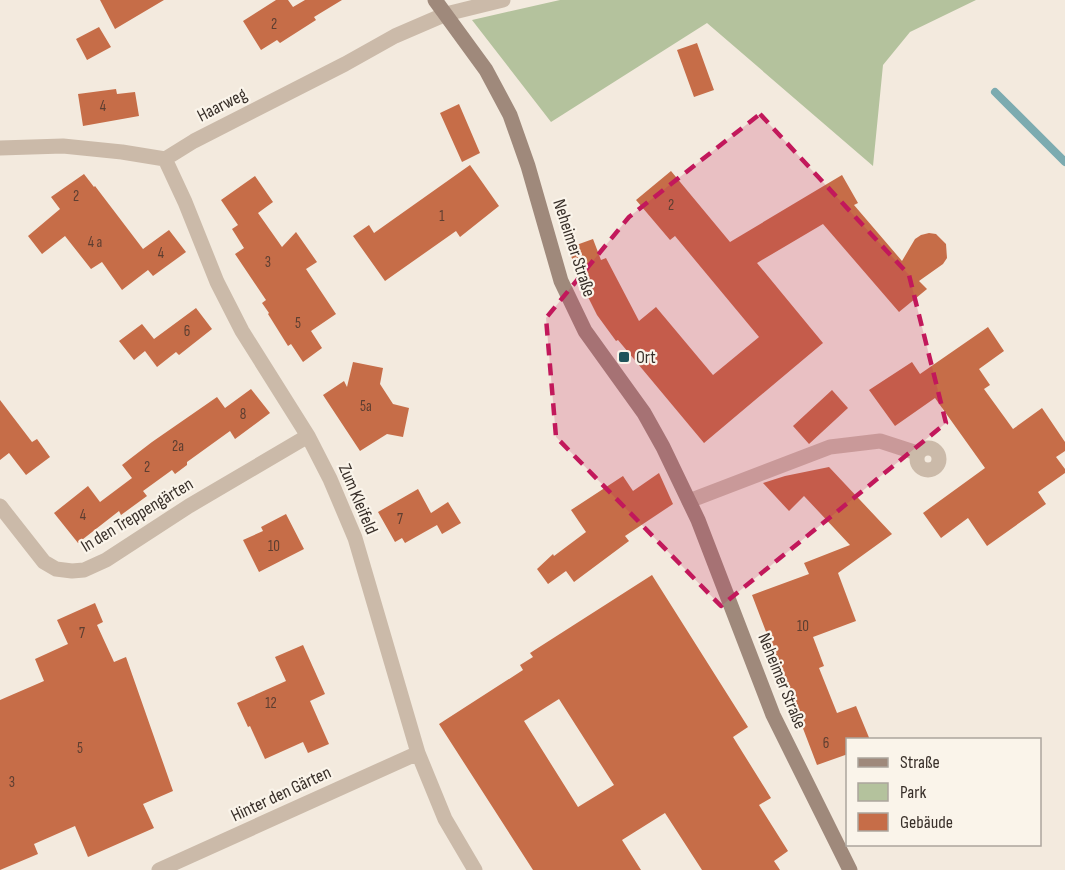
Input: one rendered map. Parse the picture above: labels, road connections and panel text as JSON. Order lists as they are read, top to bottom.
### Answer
{
  "streets": {
    "main road": ["Neheimer Straße"],
    "street": [
      "Haarweg",
      "Zum Kleifeld",
      "In den Treppengärten",
      "Hinter den Gärten"
    ]
  },
  "crossings": [
    ["Haarweg", "Neheimer Straße"],
    ["Haarweg", "Zum Kleifeld"],
    ["Zum Kleifeld", "In den Treppengärten"],
    ["Zum Kleifeld", "Hinter den Gärten"]
  ],
  "places": {
    "transit": ["Ort"]
  },
  "house_numbers": [
    "2",
    "4",
    "2",
    "2",
    "1",
    "4 a",
    "4",
    "3",
    "5",
    "6",
    "5a",
    "8",
    "2a",
    "2",
    "4",
    "7",
    "10",
    "10",
    "7",
    "12",
    "6",
    "5",
    "3"
  ],
  "legend": ["Straße", "Park", "Gebäude"]
}
